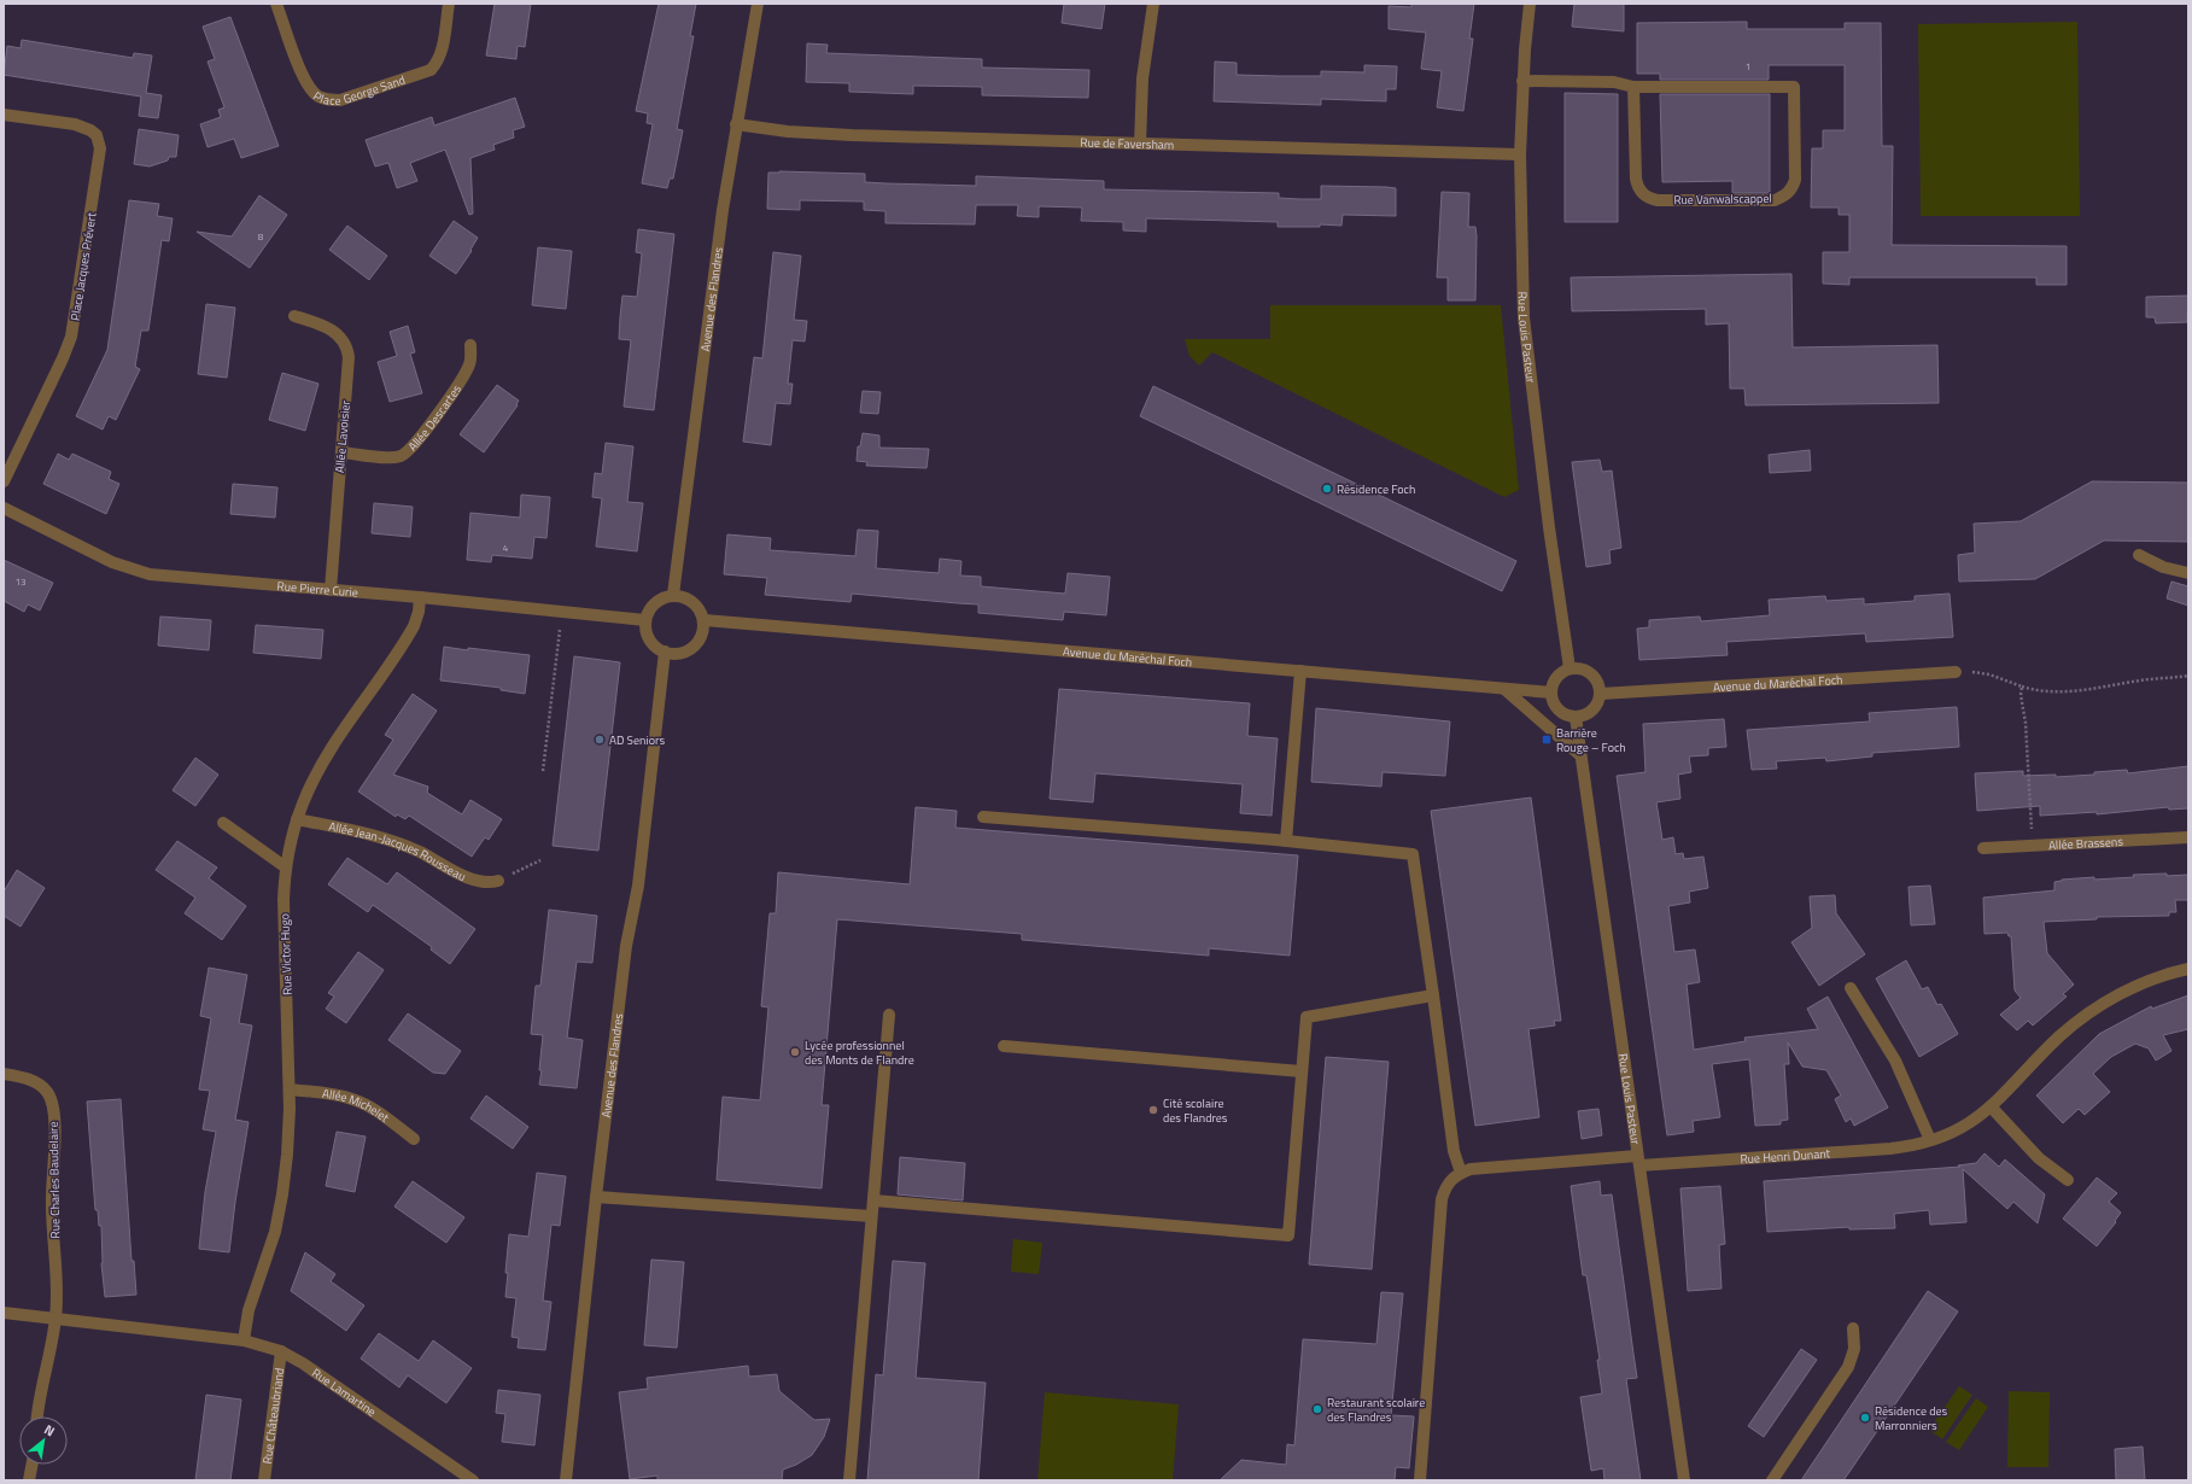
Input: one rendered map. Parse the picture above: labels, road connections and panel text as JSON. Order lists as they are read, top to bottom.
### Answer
{
  "streets": {
    "street": [
      "Place George Sand",
      "Rue de Faversham",
      "Rue Vanwalscappel",
      "Place Jacques Prévert",
      "Avenue des Flandres",
      "Rue Louis Pasteur",
      "Allée Descartes",
      "Allée Lavoisier",
      "Rue Pierre Curie",
      "Avenue du Maréchal Foch",
      "Allée Brassens",
      "Allée Jean-Jacques Rousseau",
      "Rue Victor Hugo",
      "Allée Michelet",
      "Rue Henri Dunant",
      "Rue Charles Baudelaire",
      "Rue Lamartine",
      "Rue Châteaubriand"
    ]
  },
  "crossings": [
    ["Rue de Faversham", "Avenue des Flandres"],
    ["Rue de Faversham", "Rue Louis Pasteur"],
    ["Rue Vanwalscappel", "Rue Louis Pasteur"],
    ["Avenue des Flandres", "Rue Pierre Curie"],
    ["Avenue des Flandres", "Avenue du Maréchal Foch"],
    ["Rue Louis Pasteur", "Avenue du Maréchal Foch"],
    ["Rue Louis Pasteur", "Rue Henri Dunant"],
    ["Allée Descartes", "Allée Lavoisier"],
    ["Allée Lavoisier", "Rue Pierre Curie"],
    ["Rue Pierre Curie", "Avenue du Maréchal Foch"],
    ["Rue Pierre Curie", "Rue Victor Hugo"],
    ["Allée Jean-Jacques Rousseau", "Rue Victor Hugo"],
    ["Rue Victor Hugo", "Allée Michelet"],
    ["Rue Victor Hugo", "Rue Lamartine"],
    ["Rue Charles Baudelaire", "Rue Lamartine"],
    ["Rue Lamartine", "Rue Châteaubriand"]
  ],
  "places": {
    "other": [
      "Résidence Foch",
      "AD Seniors",
      "Lycée professionnel des Monts de Flandre",
      "Cité scolaire des Flandres",
      "Restaurant scolaire des Flandres",
      "Résidence des Marronniers"
    ],
    "transit": ["Barrière Rouge – Foch"]
  },
  "house_numbers": [
    "1",
    "8",
    "4",
    "13"
  ],
  "north": "top right"
}
